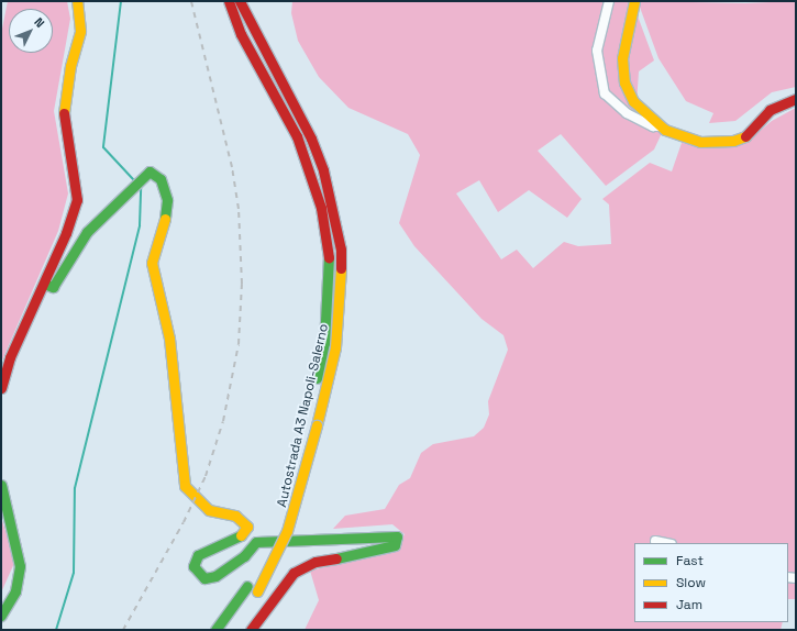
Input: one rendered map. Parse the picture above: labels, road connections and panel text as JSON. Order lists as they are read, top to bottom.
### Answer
{
  "streets": {
    "main road": ["Autostrada A3 Napoli-Salerno"]
  },
  "legend": ["Fast", "Slow", "Jam"],
  "north": "top right"
}
